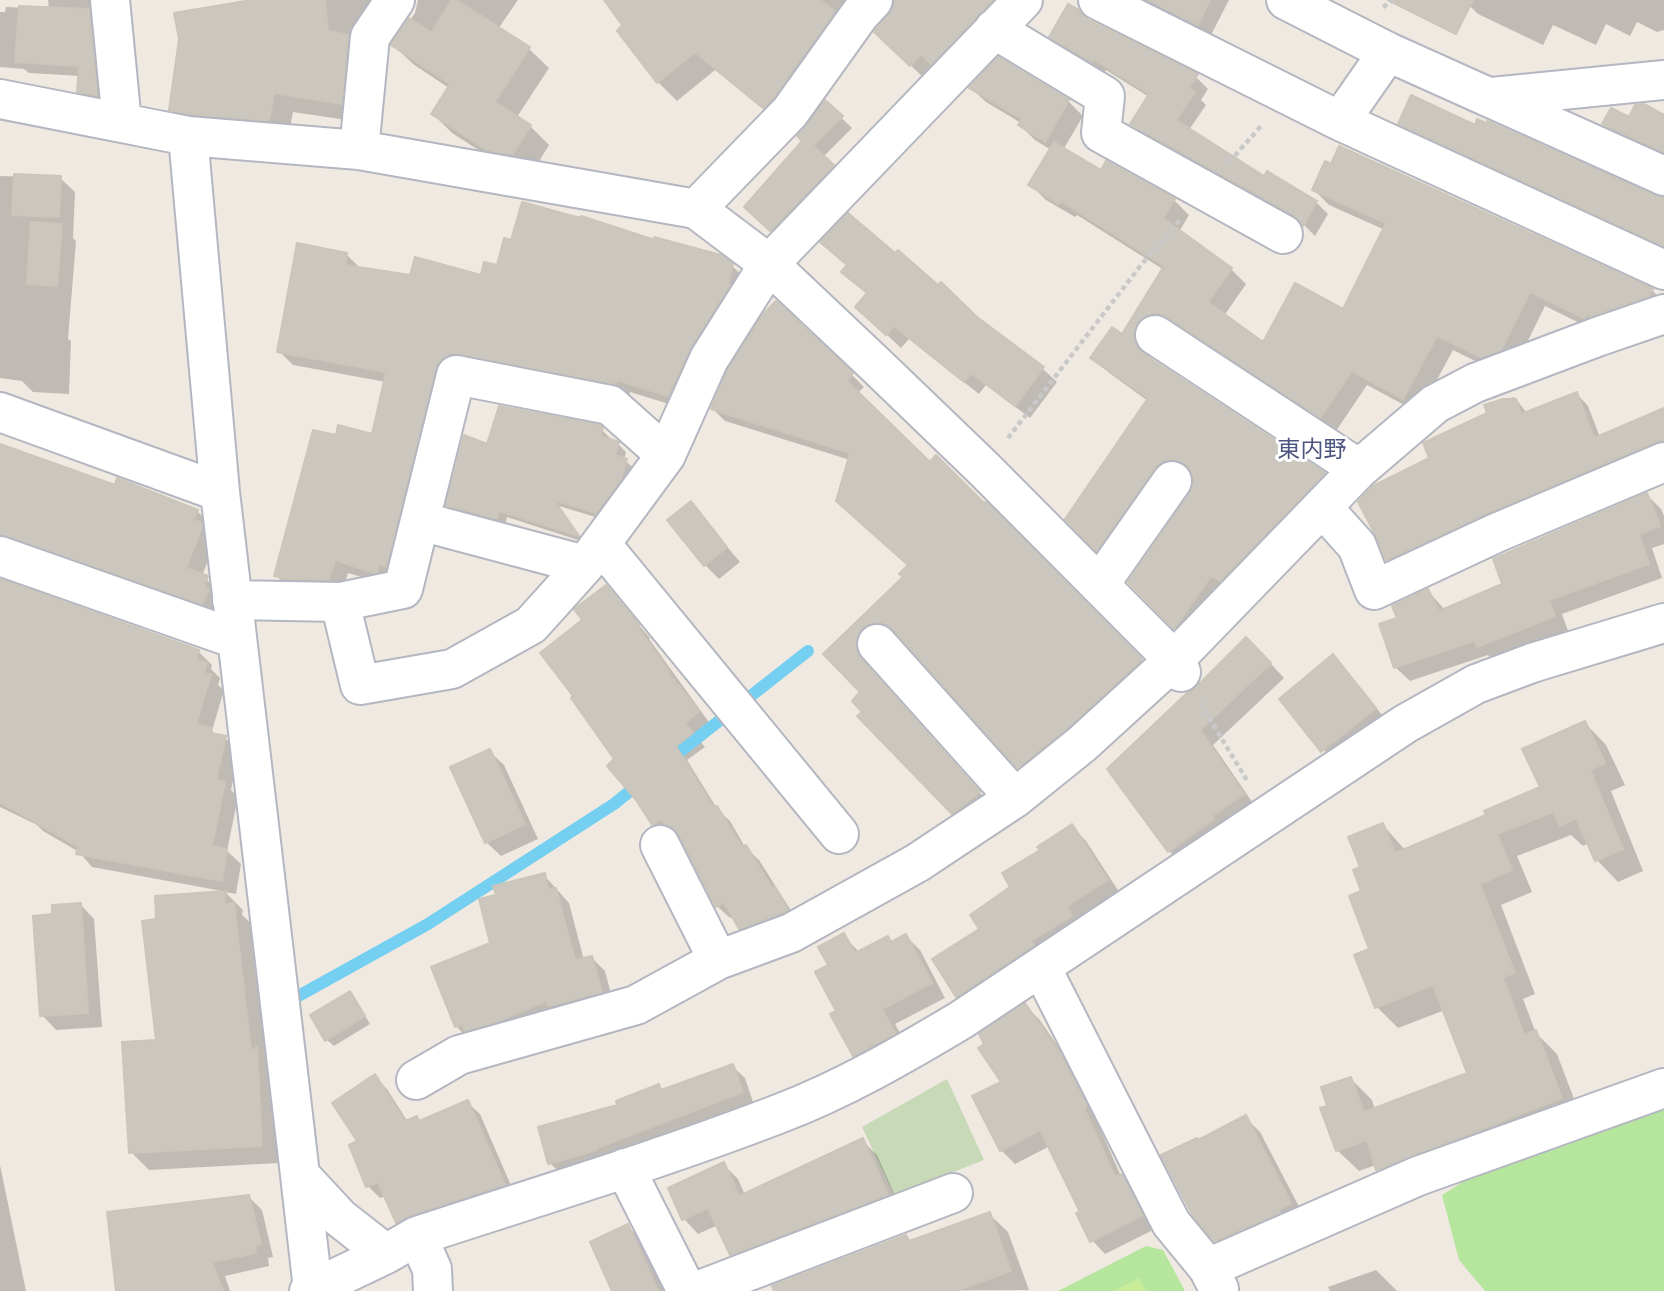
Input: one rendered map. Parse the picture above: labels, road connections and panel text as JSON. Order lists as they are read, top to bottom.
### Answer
{
  "districts": ["東内野"]
}
